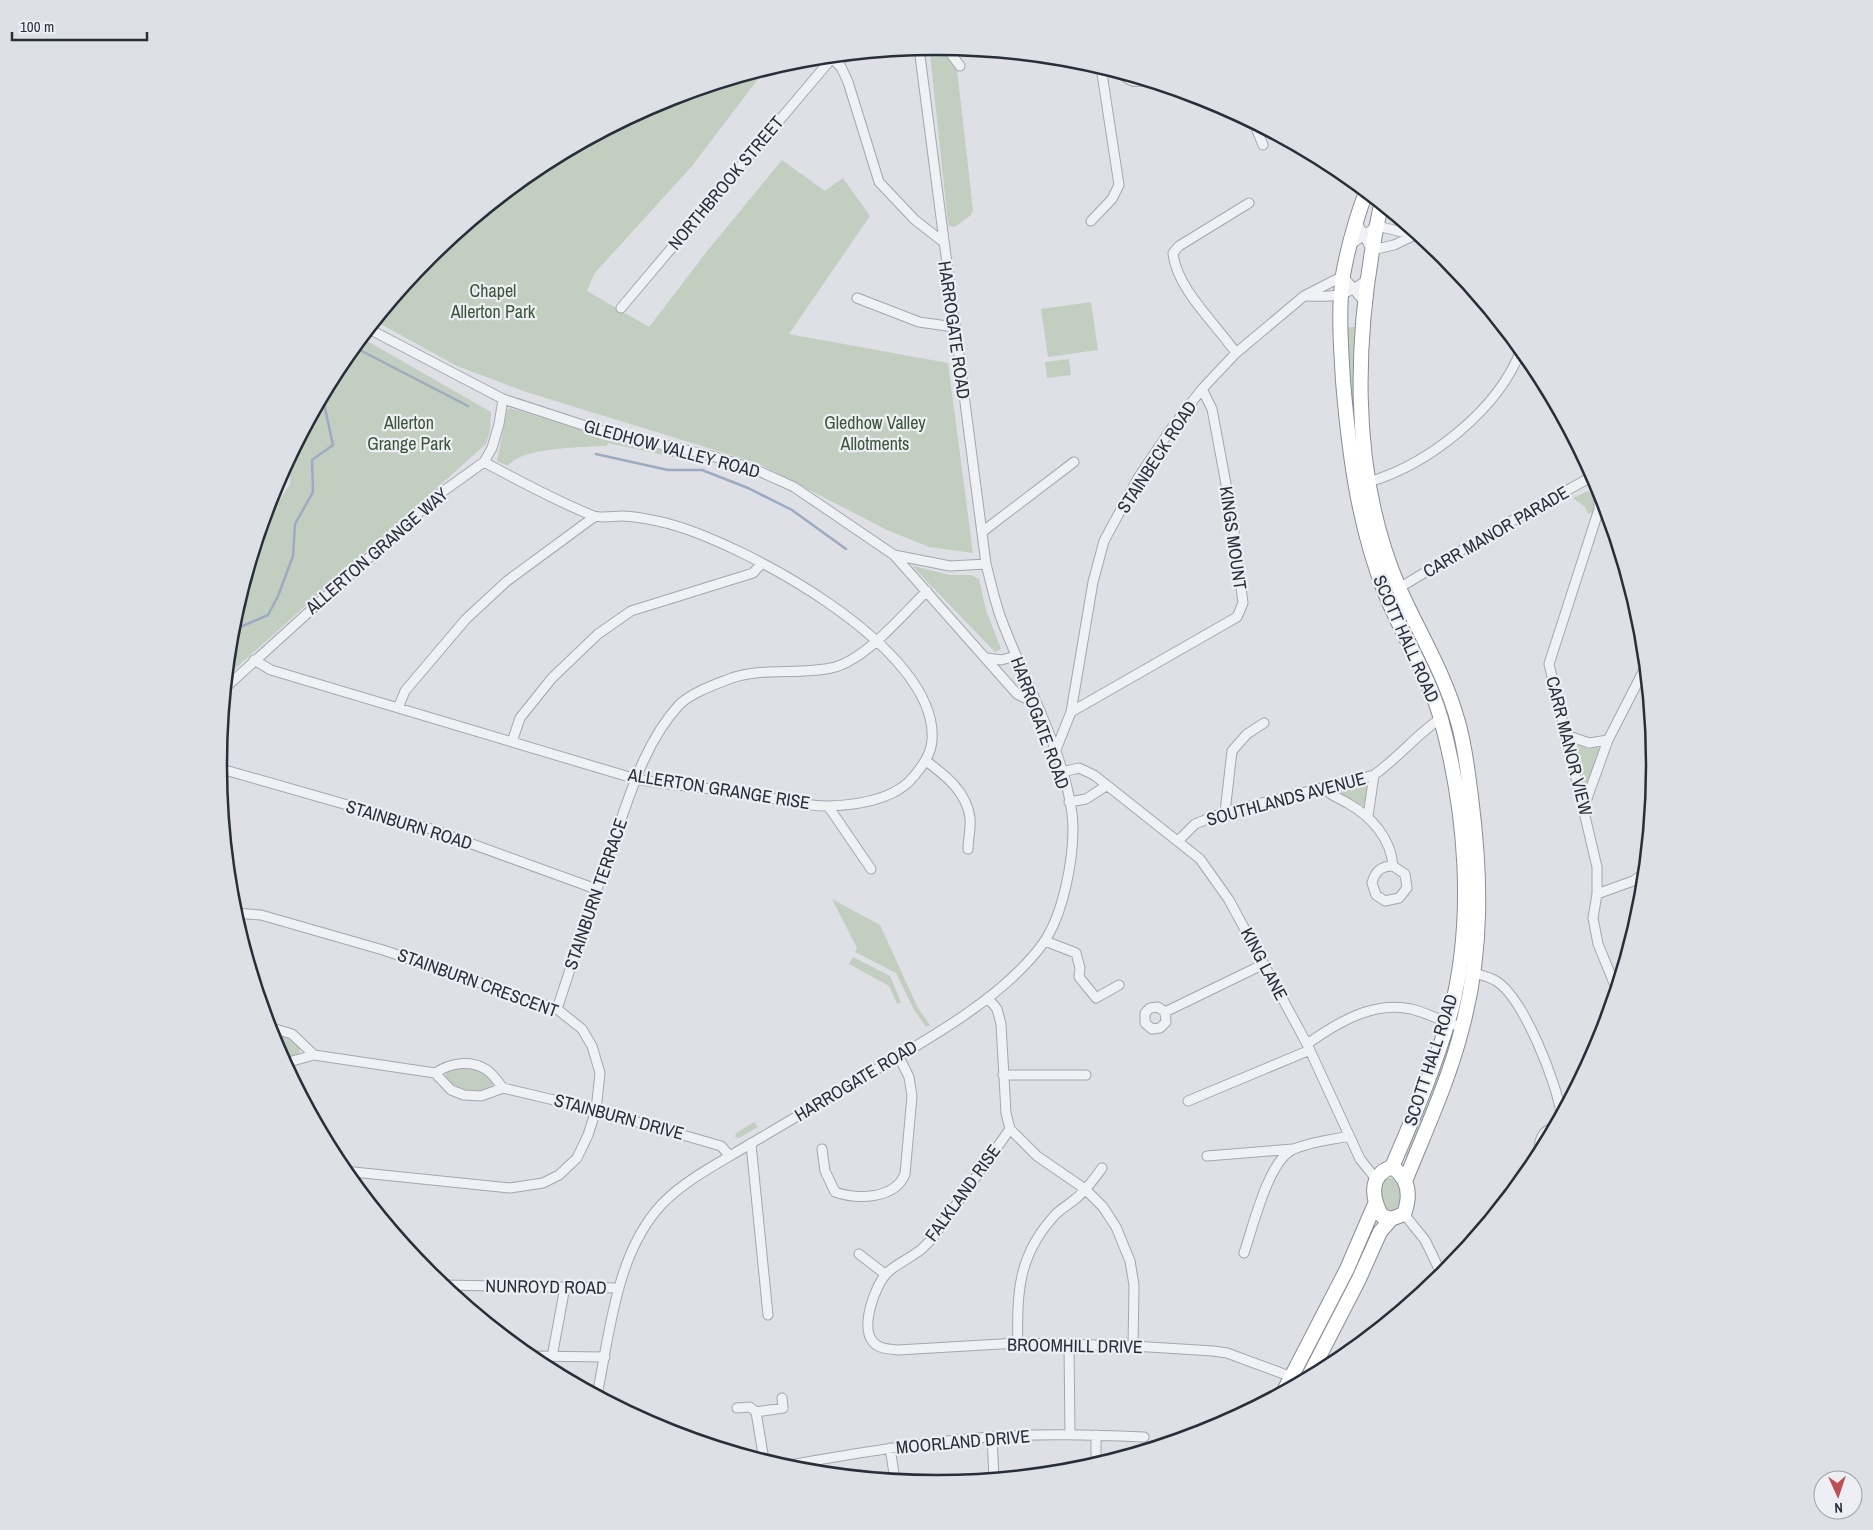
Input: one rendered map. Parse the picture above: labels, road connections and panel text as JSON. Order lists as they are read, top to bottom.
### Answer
{
  "streets": {
    "highway": ["SCOTT HALL ROAD"],
    "street": [
      "NORTHBROOK STREET",
      "HARROGATE ROAD",
      "GLEDHOW VALLEY ROAD",
      "STAINBECK ROAD",
      "CARR MANOR PARADE",
      "KINGS MOUNT",
      "ALLERTON GRANGE WAY",
      "CARR MANOR VIEW",
      "ALLERTON GRANGE RISE",
      "SOUTHLANDS AVENUE",
      "STAINBURN ROAD",
      "STAINBURN TERRACE",
      "KING LANE",
      "STAINBURN CRESCENT",
      "STAINBURN DRIVE",
      "FALKLAND RISE",
      "NUNROYD ROAD",
      "BROOMHILL DRIVE",
      "MOORLAND DRIVE"
    ]
  },
  "crossings": [
    ["HARROGATE ROAD", "GLEDHOW VALLEY ROAD"],
    ["HARROGATE ROAD", "STAINBECK ROAD"],
    ["HARROGATE ROAD", "KING LANE"],
    ["HARROGATE ROAD", "STAINBURN DRIVE"],
    ["HARROGATE ROAD", "NUNROYD ROAD"],
    ["GLEDHOW VALLEY ROAD", "ALLERTON GRANGE WAY"],
    ["GLEDHOW VALLEY ROAD", "STAINBURN TERRACE"],
    ["STAINBECK ROAD", "KINGS MOUNT"],
    ["STAINBECK ROAD", "SCOTT HALL ROAD"],
    ["CARR MANOR PARADE", "SCOTT HALL ROAD"],
    ["ALLERTON GRANGE WAY", "ALLERTON GRANGE RISE"],
    ["SCOTT HALL ROAD", "SOUTHLANDS AVENUE"],
    ["SCOTT HALL ROAD", "KING LANE"],
    ["ALLERTON GRANGE RISE", "STAINBURN TERRACE"],
    ["SOUTHLANDS AVENUE", "KING LANE"],
    ["STAINBURN ROAD", "STAINBURN TERRACE"],
    ["STAINBURN TERRACE", "STAINBURN CRESCENT"],
    ["STAINBURN CRESCENT", "STAINBURN DRIVE"],
    ["FALKLAND RISE", "BROOMHILL DRIVE"]
  ],
  "parks": ["Chapel Allerton Park", "Allerton Grange Park", "Gledhow Valley Allotments"],
  "scale_bar": "100 m",
  "north": "bottom"
}
